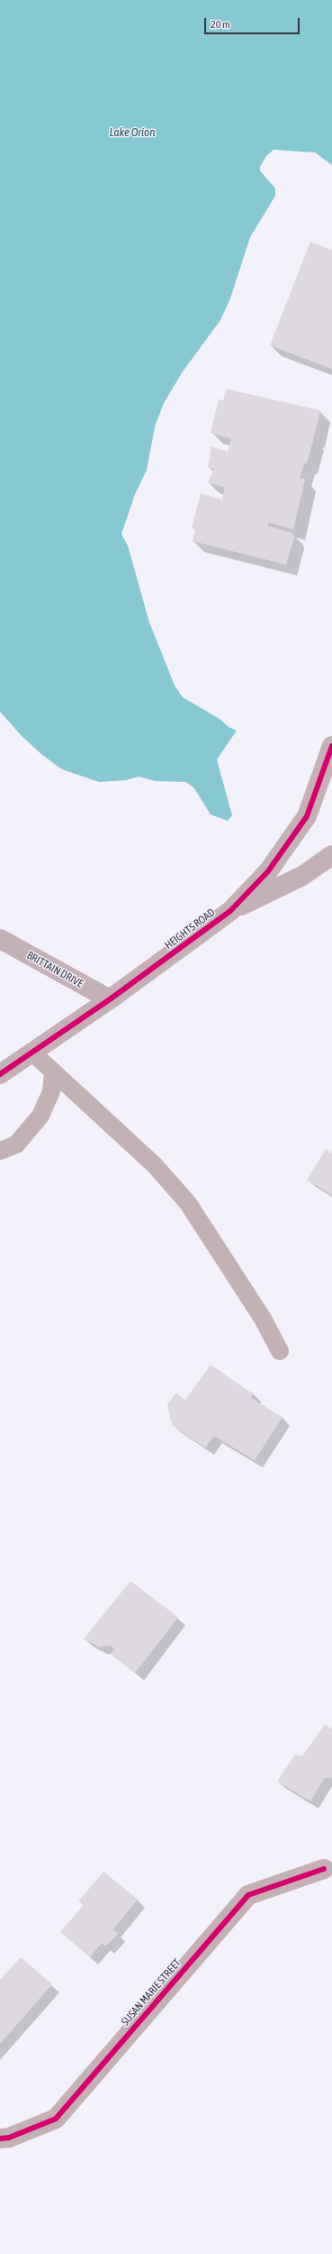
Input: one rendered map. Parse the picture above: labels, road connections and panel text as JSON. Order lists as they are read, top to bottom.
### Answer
{
  "streets": {
    "street": ["HEIGHTS ROAD", "BRITTAIN DRIVE", "SUSAN MARIE STREET"]
  },
  "crossings": [
    ["HEIGHTS ROAD", "BRITTAIN DRIVE"]
  ],
  "water": ["Lake Orion"],
  "scale_bar": "20 m"
}
